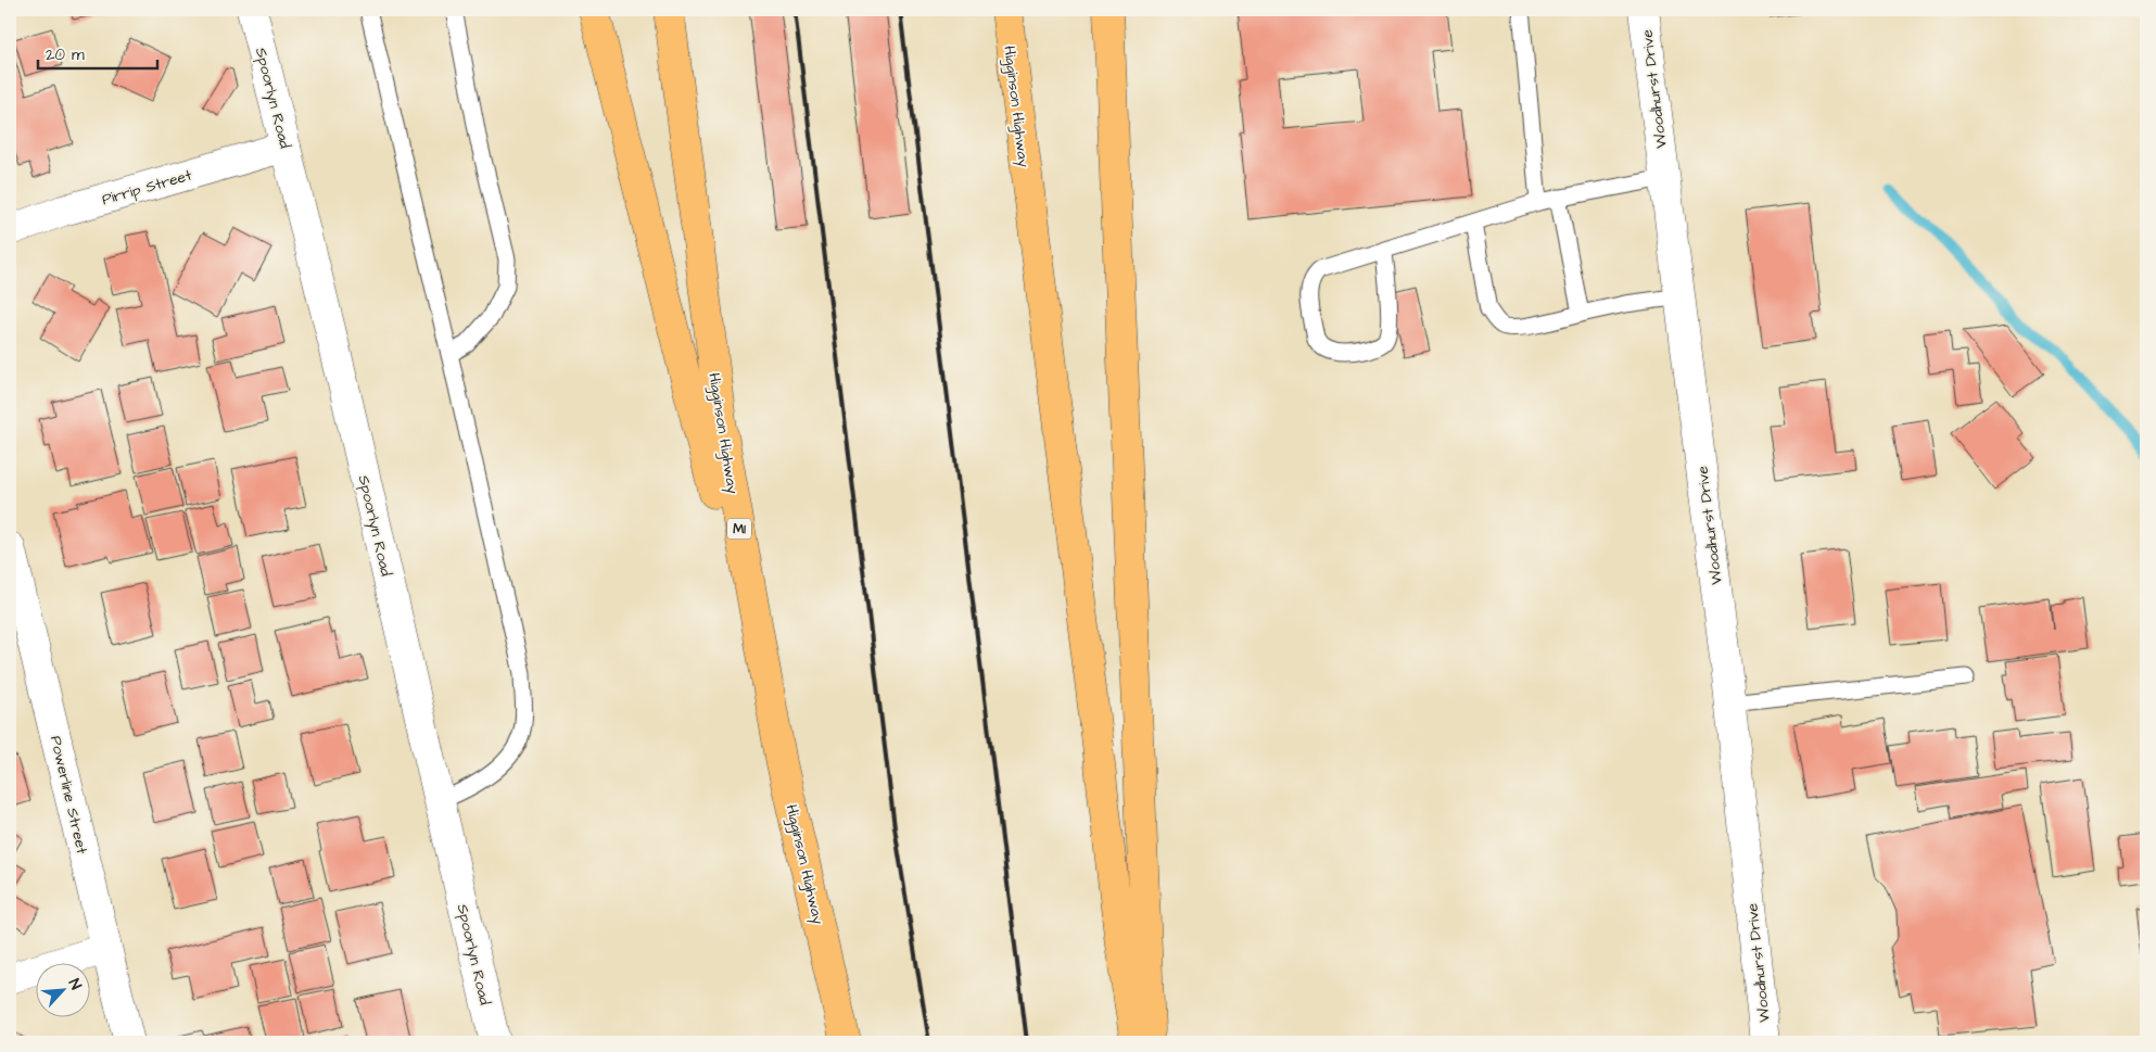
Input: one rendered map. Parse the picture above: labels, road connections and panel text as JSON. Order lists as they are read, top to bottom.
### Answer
{
  "streets": {
    "highway": ["Higginson Highway", "M1"],
    "street": [
      "Woodhurst Drive",
      "Spoorlyn Road",
      "Pirrip Street",
      "Powerline Street"
    ]
  },
  "crossings": [
    ["Spoorlyn Road", "Pirrip Street"]
  ],
  "scale_bar": "20 m",
  "north": "top right"
}
